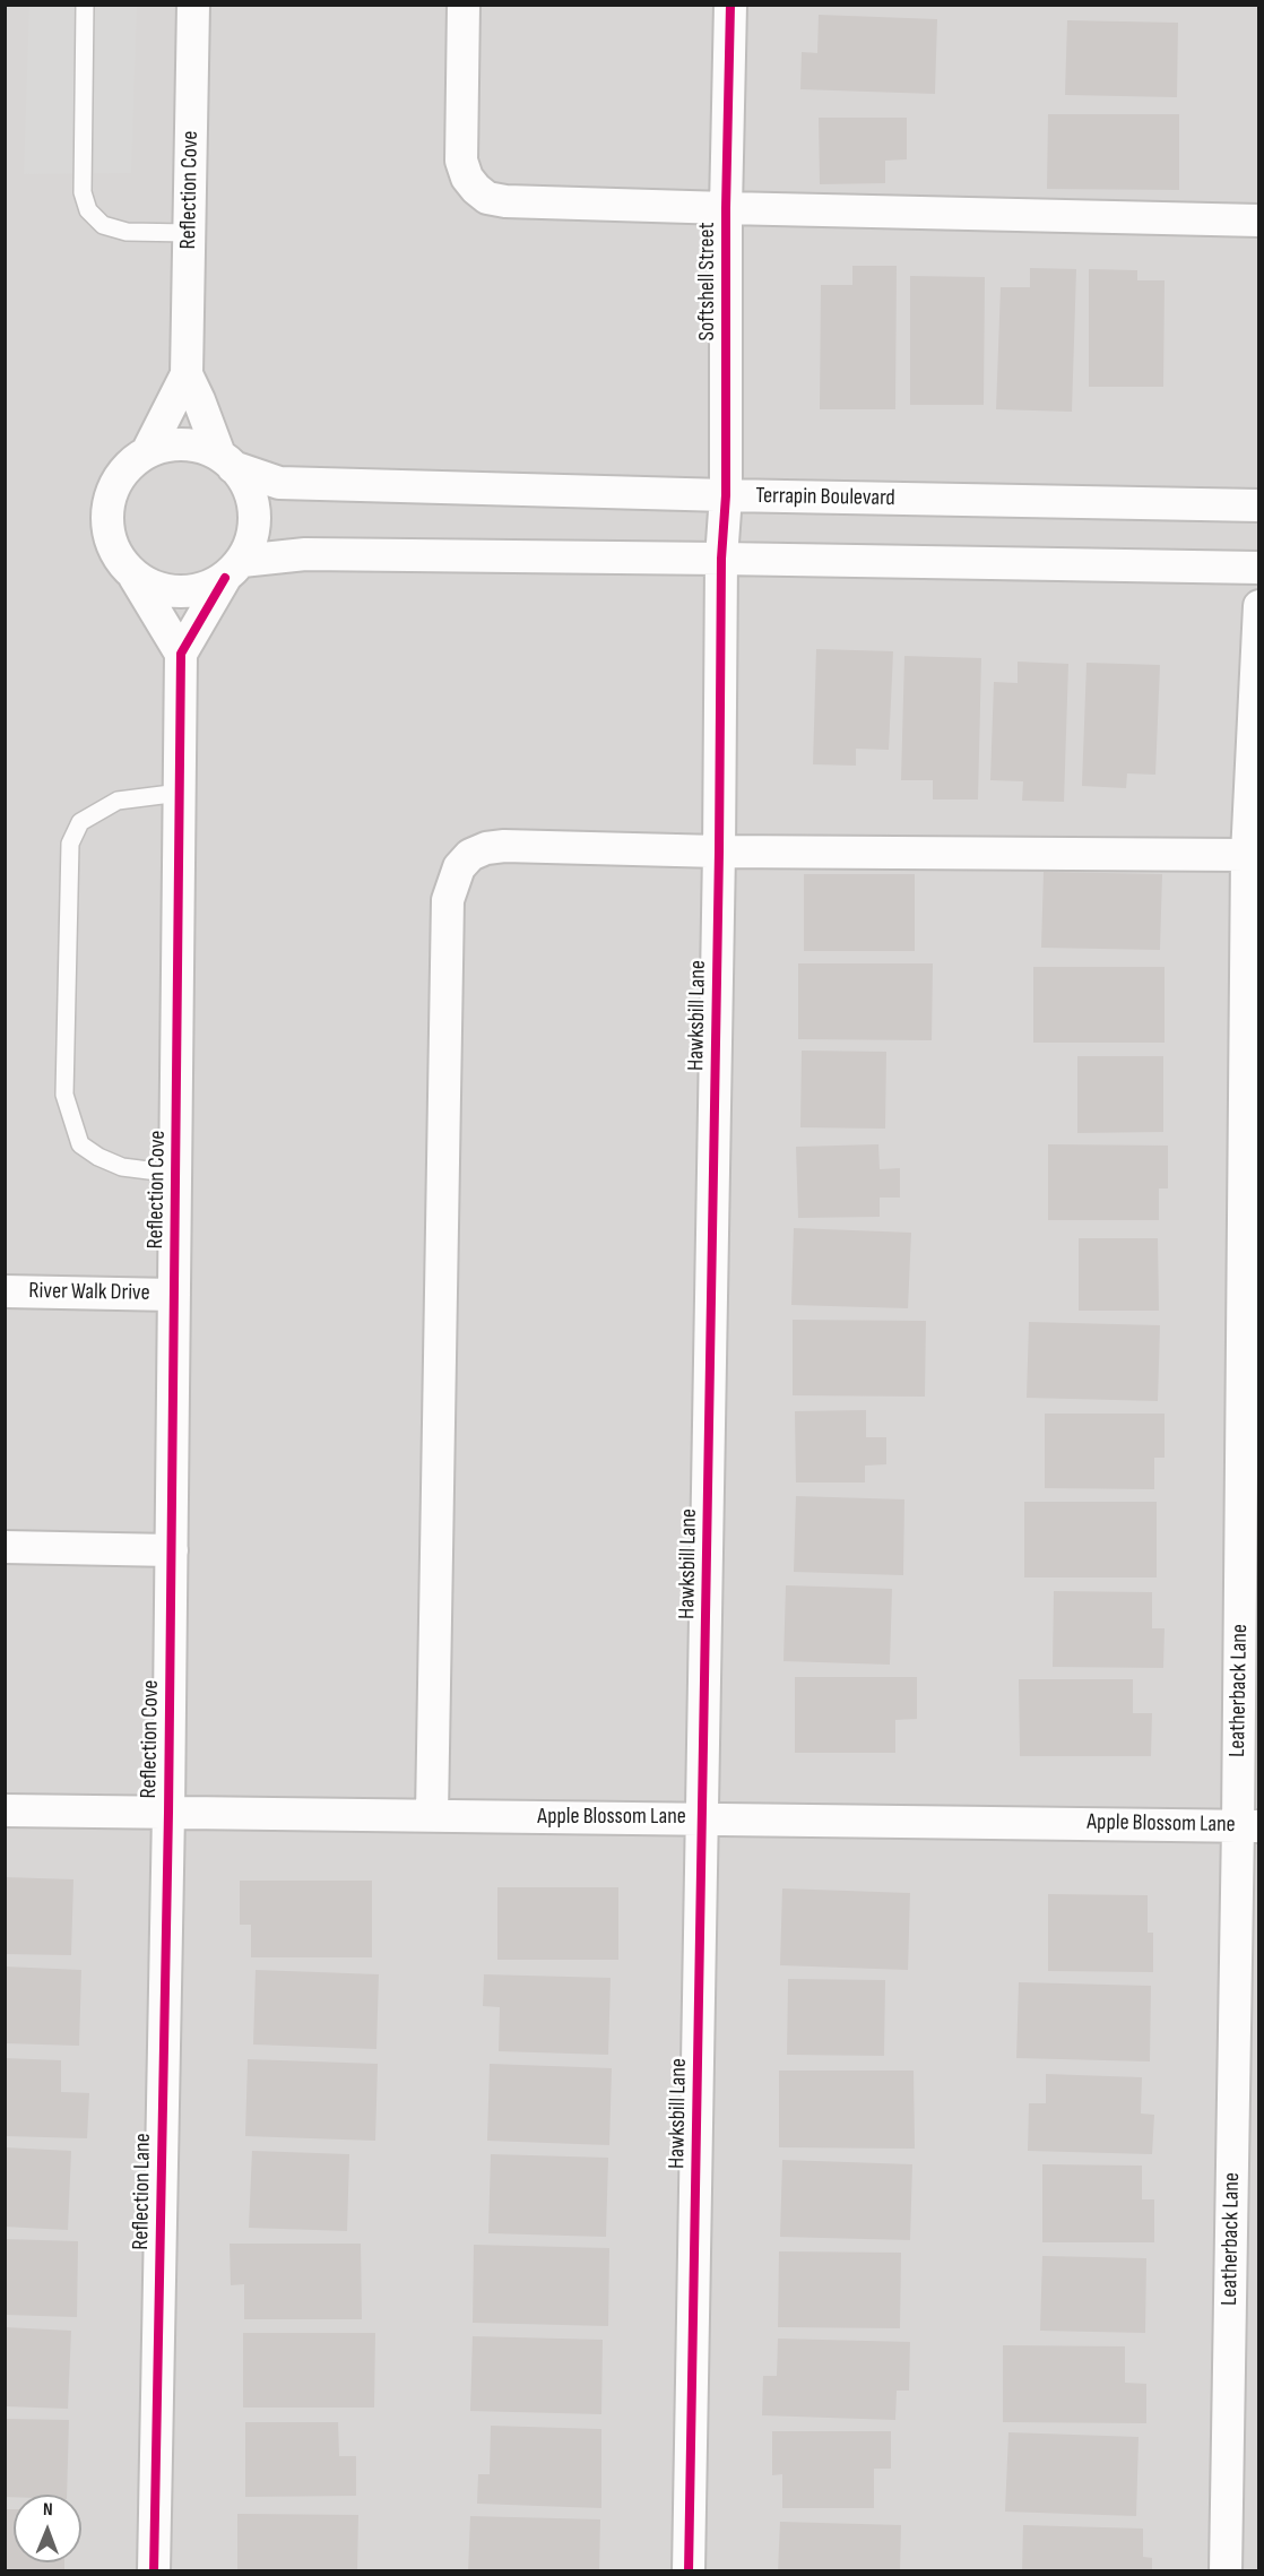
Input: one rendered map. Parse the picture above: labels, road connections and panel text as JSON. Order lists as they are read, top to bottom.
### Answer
{
  "streets": {
    "street": [
      "Reflection Cove",
      "Softshell Street",
      "Terrapin Boulevard",
      "Hawksbill Lane",
      "River Walk Drive",
      "Leatherback Lane",
      "Apple Blossom Lane",
      "Reflection Lane"
    ]
  },
  "crossings": [
    ["Reflection Cove", "Terrapin Boulevard"],
    ["Reflection Cove", "River Walk Drive"],
    ["Reflection Cove", "Apple Blossom Lane"],
    ["Reflection Cove", "Reflection Lane"],
    ["Softshell Street", "Terrapin Boulevard"],
    ["Softshell Street", "Hawksbill Lane"],
    ["Hawksbill Lane", "Apple Blossom Lane"],
    ["Leatherback Lane", "Apple Blossom Lane"],
    ["Apple Blossom Lane", "Reflection Lane"]
  ],
  "north": "top"
}
